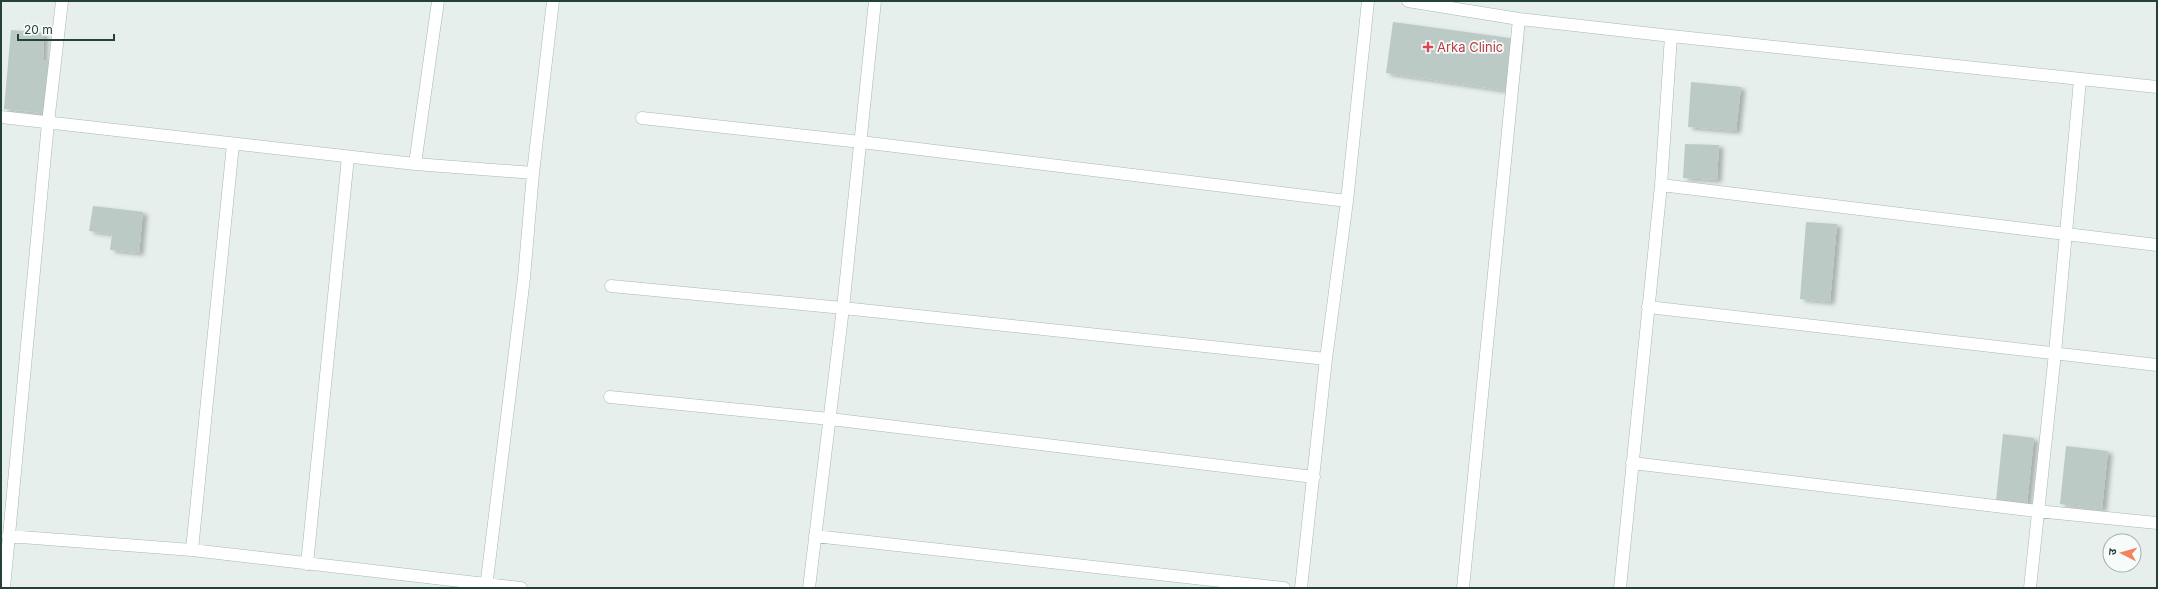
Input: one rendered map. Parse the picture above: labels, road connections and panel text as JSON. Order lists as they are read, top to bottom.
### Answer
{
  "places": {
    "health": ["Arka Clinic"]
  },
  "scale_bar": "20 m",
  "north": "left"
}
